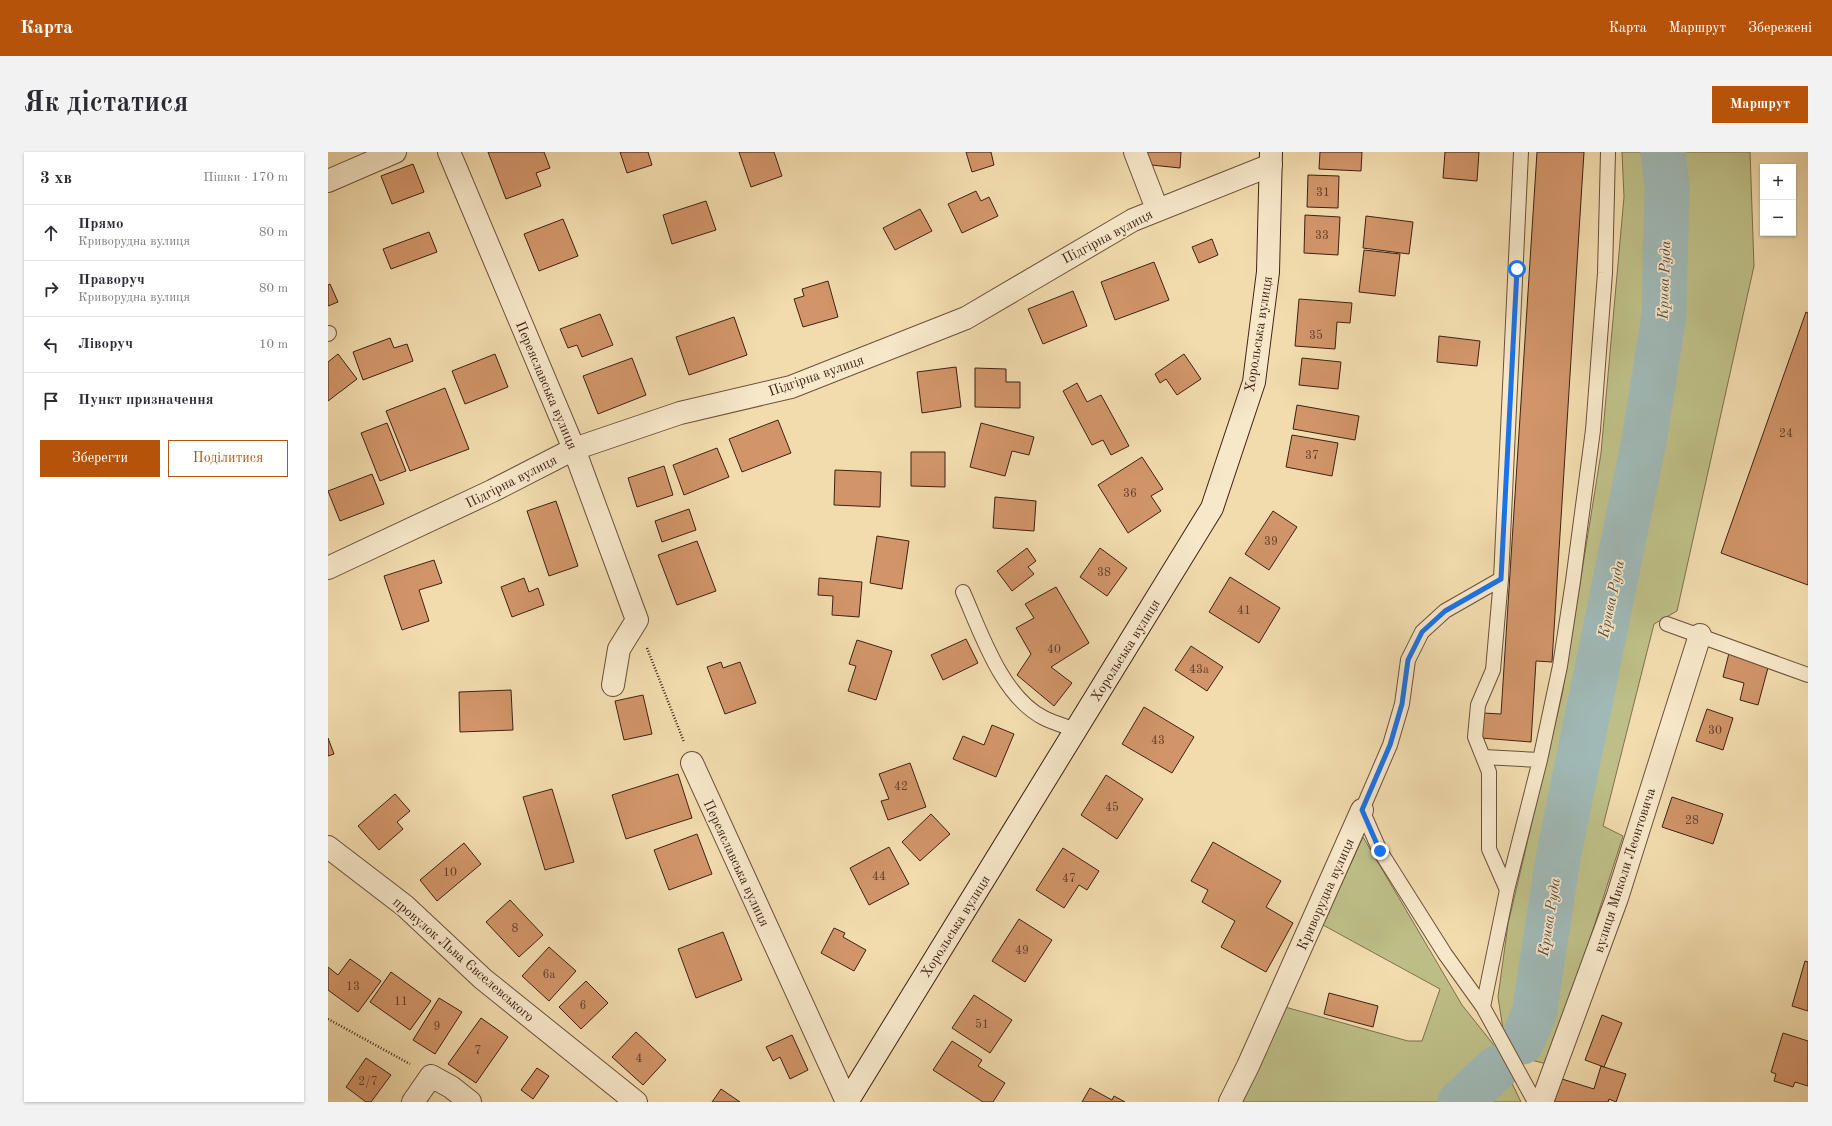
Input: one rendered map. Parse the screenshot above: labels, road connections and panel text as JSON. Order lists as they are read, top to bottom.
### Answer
{
  "streets": {
    "street": [
      "Підгірна вулиця",
      "Хорольська вулиця",
      "Переяславська вулиця",
      "вулиця Миколи Леонтовича",
      "Криворудна вулиця",
      "провулок Льва Євселевського"
    ]
  },
  "crossings": [
    ["Підгірна вулиця", "Хорольська вулиця"],
    ["Підгірна вулиця", "Переяславська вулиця"],
    ["Хорольська вулиця", "Переяславська вулиця"]
  ],
  "water": ["Крива Руда"],
  "house_numbers": [
    "31",
    "33",
    "35",
    "24",
    "37",
    "36",
    "39",
    "38",
    "41",
    "40",
    "43а",
    "30",
    "43",
    "42",
    "45",
    "28",
    "10",
    "44",
    "47",
    "8",
    "49",
    "6а",
    "13",
    "11",
    "6",
    "51",
    "9",
    "7",
    "4",
    "2/7"
  ],
  "page": {
    "header": "Карта",
    "nav": ["Карта", "Маршрут", "Збережені"],
    "buttons": [
      "Маршрут",
      ["Зберегти", "Поділитися"]
    ],
    "title": "Як дістатися",
    "heading": ["3 хв", "Пішки · 170 m"],
    "map_buttons": ["+", "−"],
    "list": [
      ["Прямо", "Криворудна вулиця", "80 m"],
      ["Праворуч", "Криворудна вулиця", "80 m"],
      ["Ліворуч", "10 m"],
      "Пункт призначення"
    ]
  }
}
